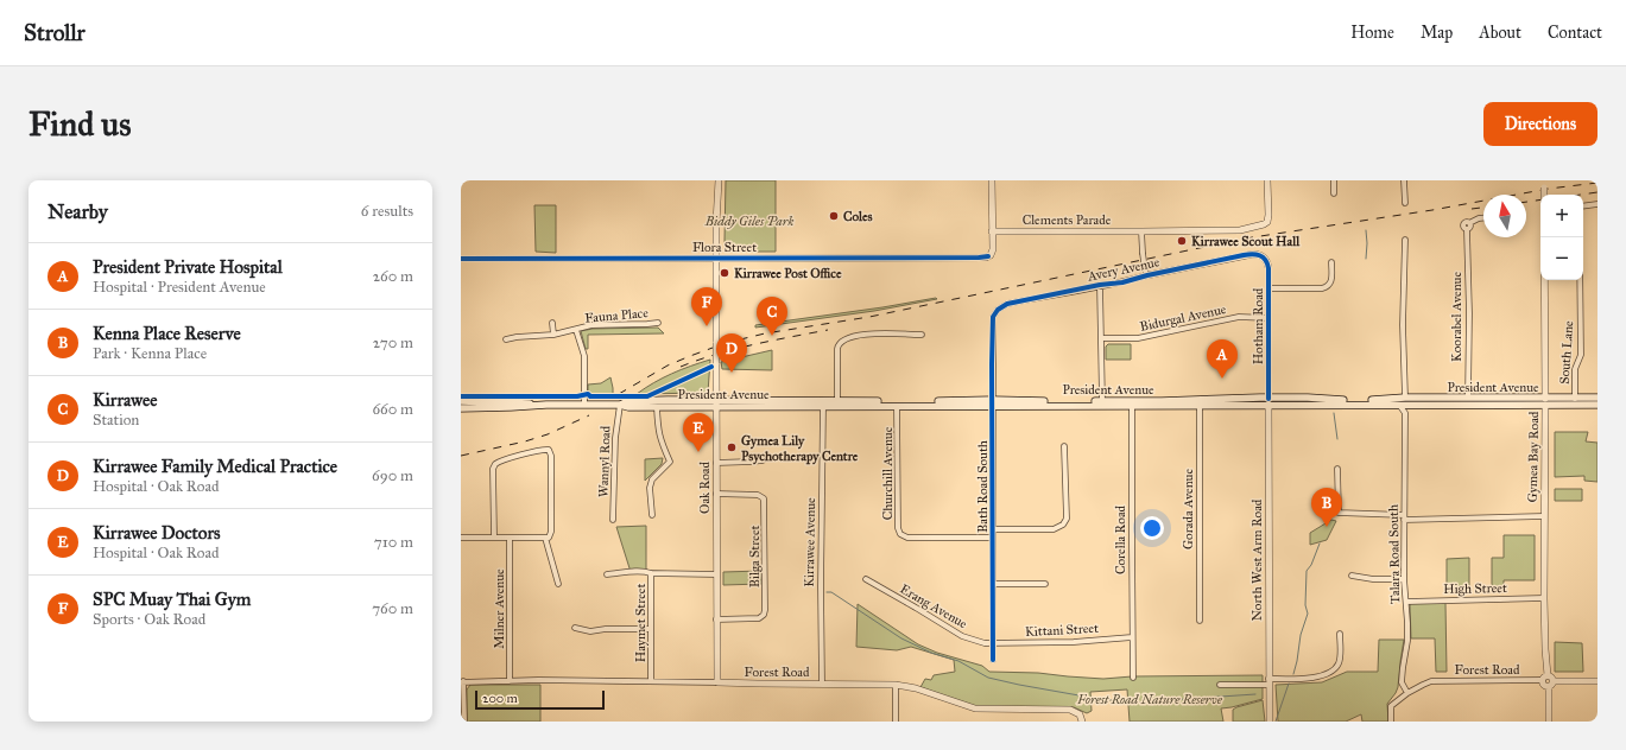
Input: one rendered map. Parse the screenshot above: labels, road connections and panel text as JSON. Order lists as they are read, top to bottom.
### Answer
{
  "streets": {
    "main road": ["President Avenue"],
    "street": [
      "Clements Parade",
      "Flora Street",
      "Avery Avenue",
      "Fauna Place",
      "Koorabel Avenue",
      "Bidurgal Avenue",
      "Hotham Road",
      "South Lane",
      "Gymea Bay Road",
      "Wannyl Road",
      "Churchill Avenue",
      "Bath Road South",
      "Oak Road",
      "Gorada Avenue",
      "Corella Road",
      "Kirrawee Avenue",
      "Talara Road South",
      "Bilga Street",
      "North West Arm Road",
      "High Street",
      "Erang Avenue",
      "Milner Avenue",
      "Haymet Street",
      "Kittani Street",
      "Forest Road"
    ]
  },
  "crossings": [
    ["Clements Parade", "Flora Street"],
    ["Flora Street", "Oak Road"],
    ["Avery Avenue", "Hotham Road"],
    ["Avery Avenue", "Bath Road South"],
    ["Fauna Place", "President Avenue"],
    ["Koorabel Avenue", "President Avenue"],
    ["Bidurgal Avenue", "Hotham Road"],
    ["Hotham Road", "President Avenue"],
    ["Hotham Road", "North West Arm Road"],
    ["South Lane", "President Avenue"],
    ["President Avenue", "Gymea Bay Road"],
    ["President Avenue", "Wannyl Road"],
    ["President Avenue", "Churchill Avenue"],
    ["President Avenue", "Bath Road South"],
    ["President Avenue", "Oak Road"],
    ["President Avenue", "Gorada Avenue"],
    ["President Avenue", "Corella Road"],
    ["President Avenue", "Kirrawee Avenue"],
    ["President Avenue", "North West Arm Road"],
    ["Gymea Bay Road", "High Street"],
    ["Gymea Bay Road", "Forest Road"],
    ["Churchill Avenue", "Bath Road South"],
    ["Bath Road South", "Erang Avenue"],
    ["Bath Road South", "Kittani Street"],
    ["Oak Road", "Bilga Street"],
    ["Oak Road", "Haymet Street"],
    ["Oak Road", "Forest Road"],
    ["Corella Road", "Kittani Street"],
    ["Kirrawee Avenue", "Forest Road"],
    ["Talara Road South", "High Street"],
    ["Talara Road South", "Forest Road"],
    ["Erang Avenue", "Kittani Street"],
    ["Milner Avenue", "Forest Road"],
    ["Haymet Street", "Forest Road"]
  ],
  "parks": ["Biddy Giles Park", "Forest Road Nature Reserve"],
  "places": [
    "Coles",
    "Kirrawee Scout Hall",
    "Kirrawee Post Office",
    "Gymea Lily Psychotherapy Centre"
  ],
  "scale_bar": "200 m",
  "north": "top",
  "page": {
    "header": "Strollr",
    "nav": [
      "Home",
      "Map",
      "About",
      "Contact"
    ],
    "buttons": "Directions",
    "title": "Find us",
    "heading": ["Nearby", "6 results"],
    "map_buttons": ["+", "−"],
    "list": [
      {
        "mark": "A",
        "name": "President Private Hospital",
        "note": "Hospital · President Avenue",
        "value": "260 m"
      },
      {
        "mark": "B",
        "name": "Kenna Place Reserve",
        "note": "Park · Kenna Place",
        "value": "270 m"
      },
      {
        "mark": "C",
        "name": "Kirrawee",
        "note": "Station",
        "value": "660 m"
      },
      {
        "mark": "D",
        "name": "Kirrawee Family Medical Practice",
        "note": "Hospital · Oak Road",
        "value": "690 m"
      },
      {
        "mark": "E",
        "name": "Kirrawee Doctors",
        "note": "Hospital · Oak Road",
        "value": "710 m"
      },
      {
        "mark": "F",
        "name": "SPC Muay Thai Gym",
        "note": "Sports · Oak Road",
        "value": "760 m"
      }
    ],
    "pins": [
      "F",
      "C",
      "D",
      "A",
      "E",
      "B"
    ],
    "scale": "200 m"
  }
}
